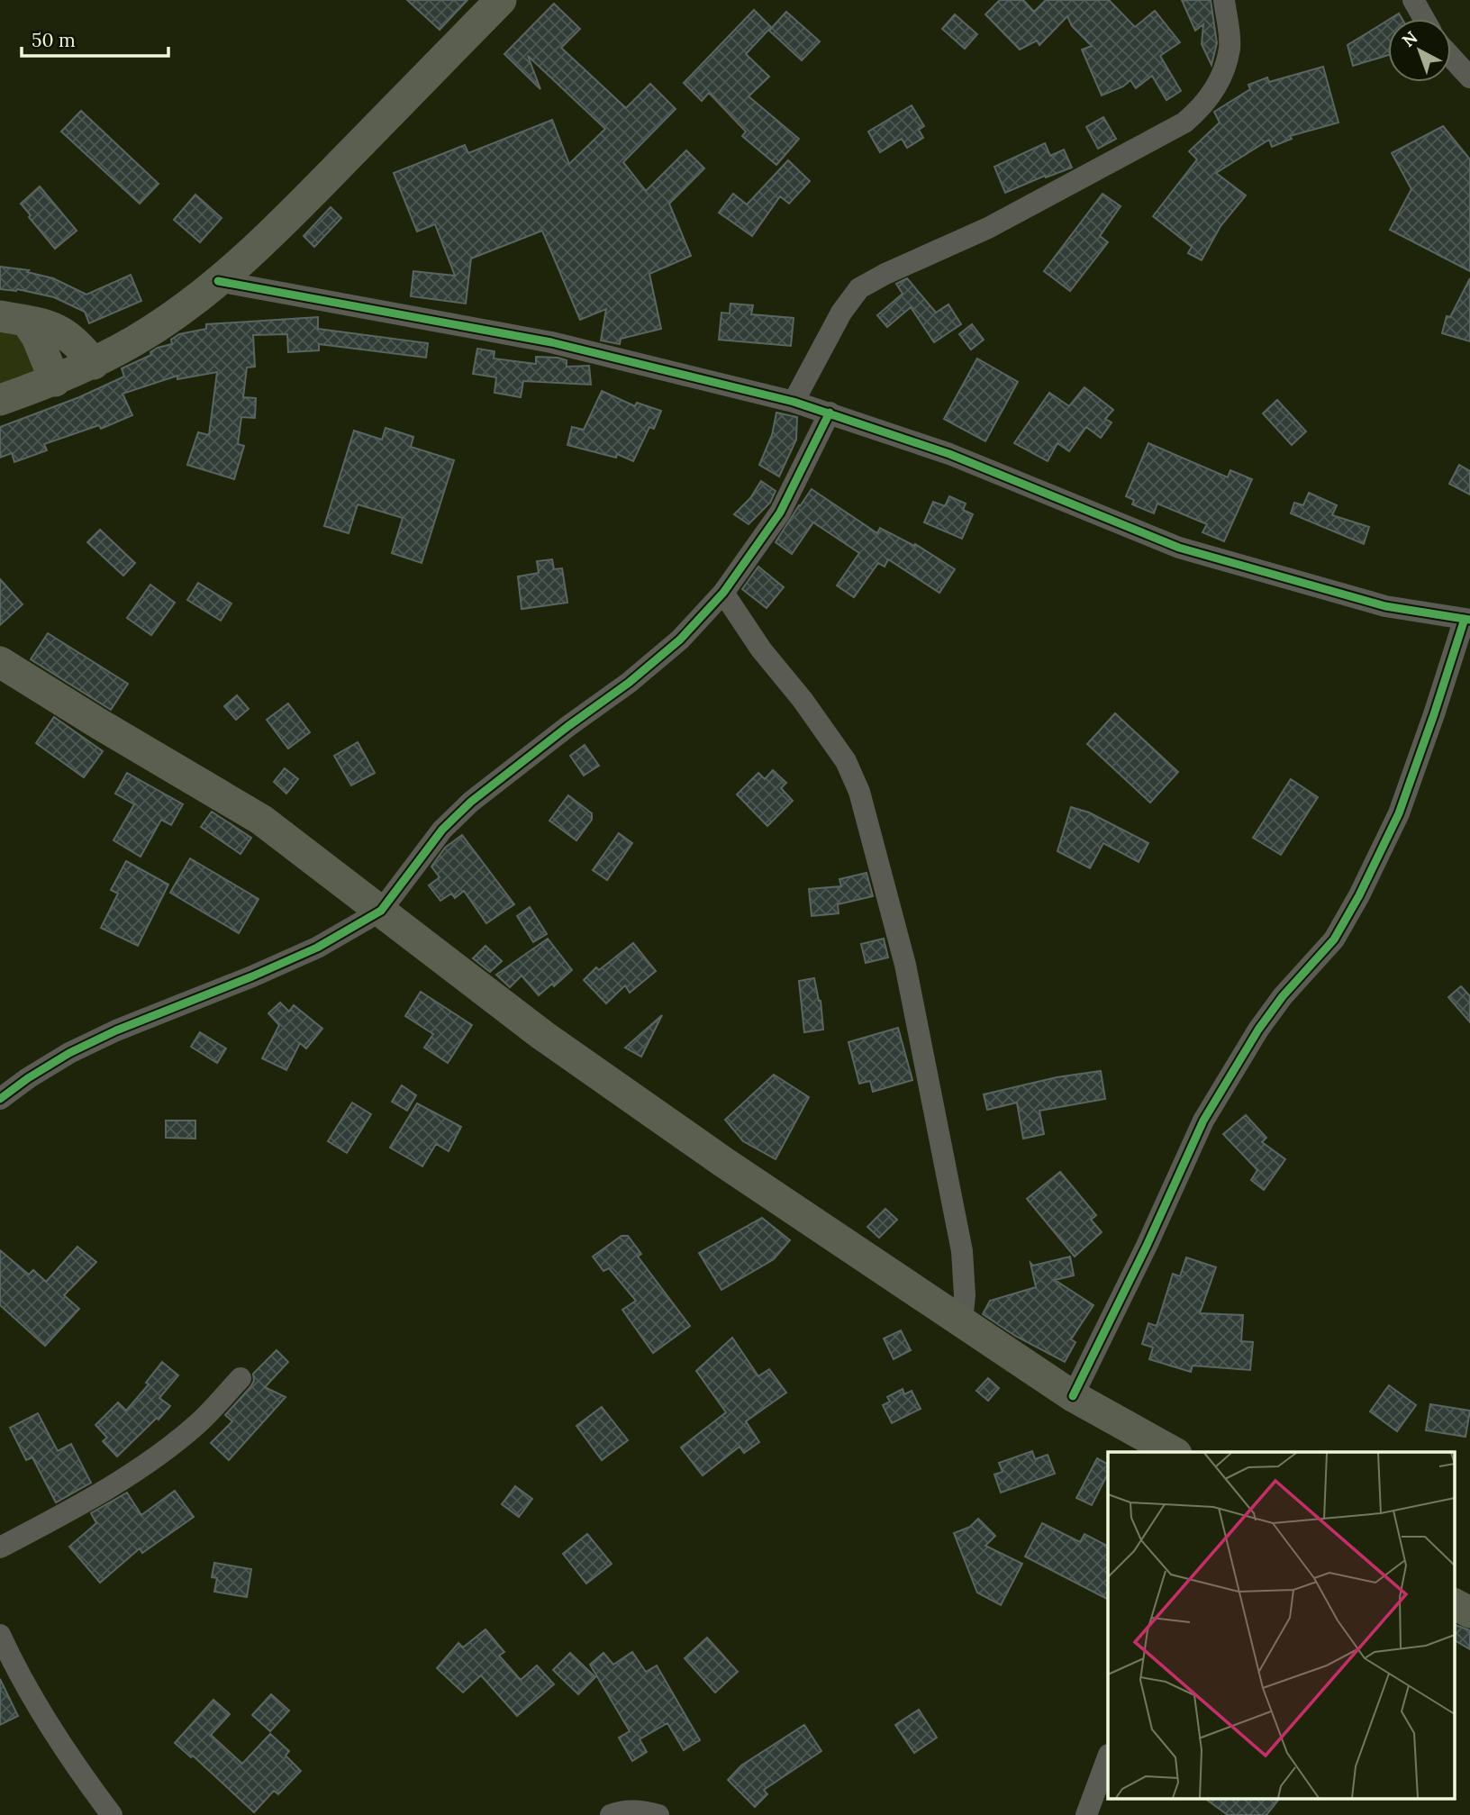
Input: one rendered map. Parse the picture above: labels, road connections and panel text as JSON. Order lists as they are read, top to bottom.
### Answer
{
  "scale_bar": "50 m",
  "north": "top left"
}
